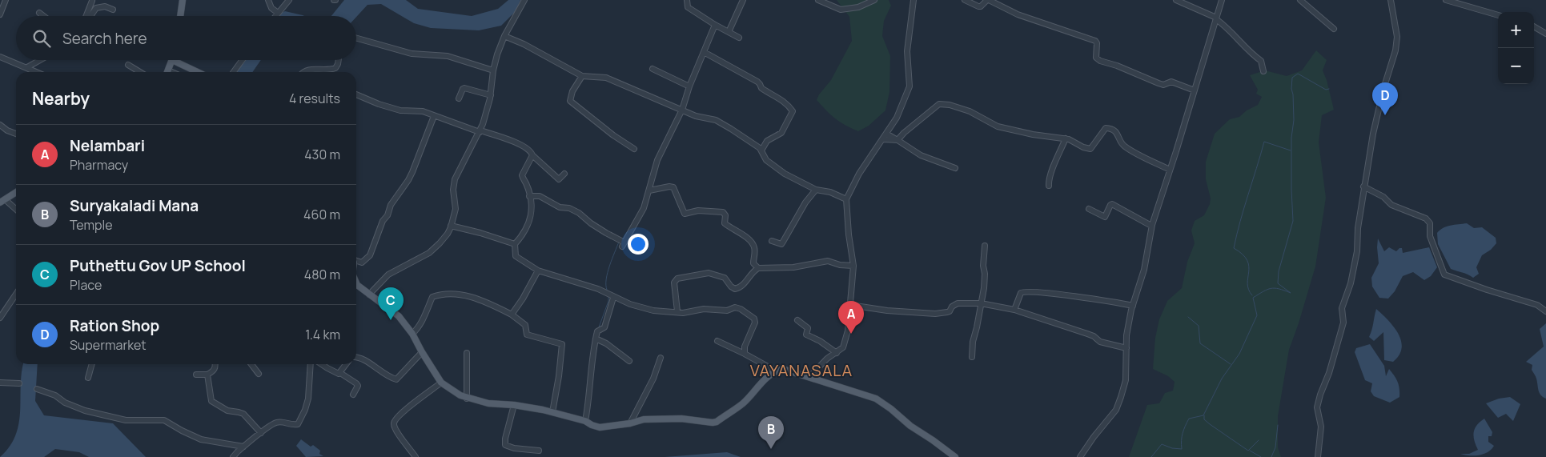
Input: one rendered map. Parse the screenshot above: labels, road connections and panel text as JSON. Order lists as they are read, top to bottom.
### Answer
{
  "districts": ["VAYANASALA"],
  "page": {
    "map_buttons": ["+", "−"],
    "search": "Search here",
    "heading": ["Nearby", "4 results"],
    "pins": [
      "D",
      "C",
      "A",
      "B"
    ],
    "list": [
      {
        "mark": "A",
        "name": "Nelambari",
        "note": "Pharmacy",
        "value": "430 m"
      },
      {
        "mark": "B",
        "name": "Suryakaladi Mana",
        "note": "Temple",
        "value": "460 m"
      },
      {
        "mark": "C",
        "name": "Puthettu Gov UP School",
        "note": "Place",
        "value": "480 m"
      },
      {
        "mark": "D",
        "name": "Ration Shop",
        "note": "Supermarket",
        "value": "1.4 km"
      }
    ]
  }
}
